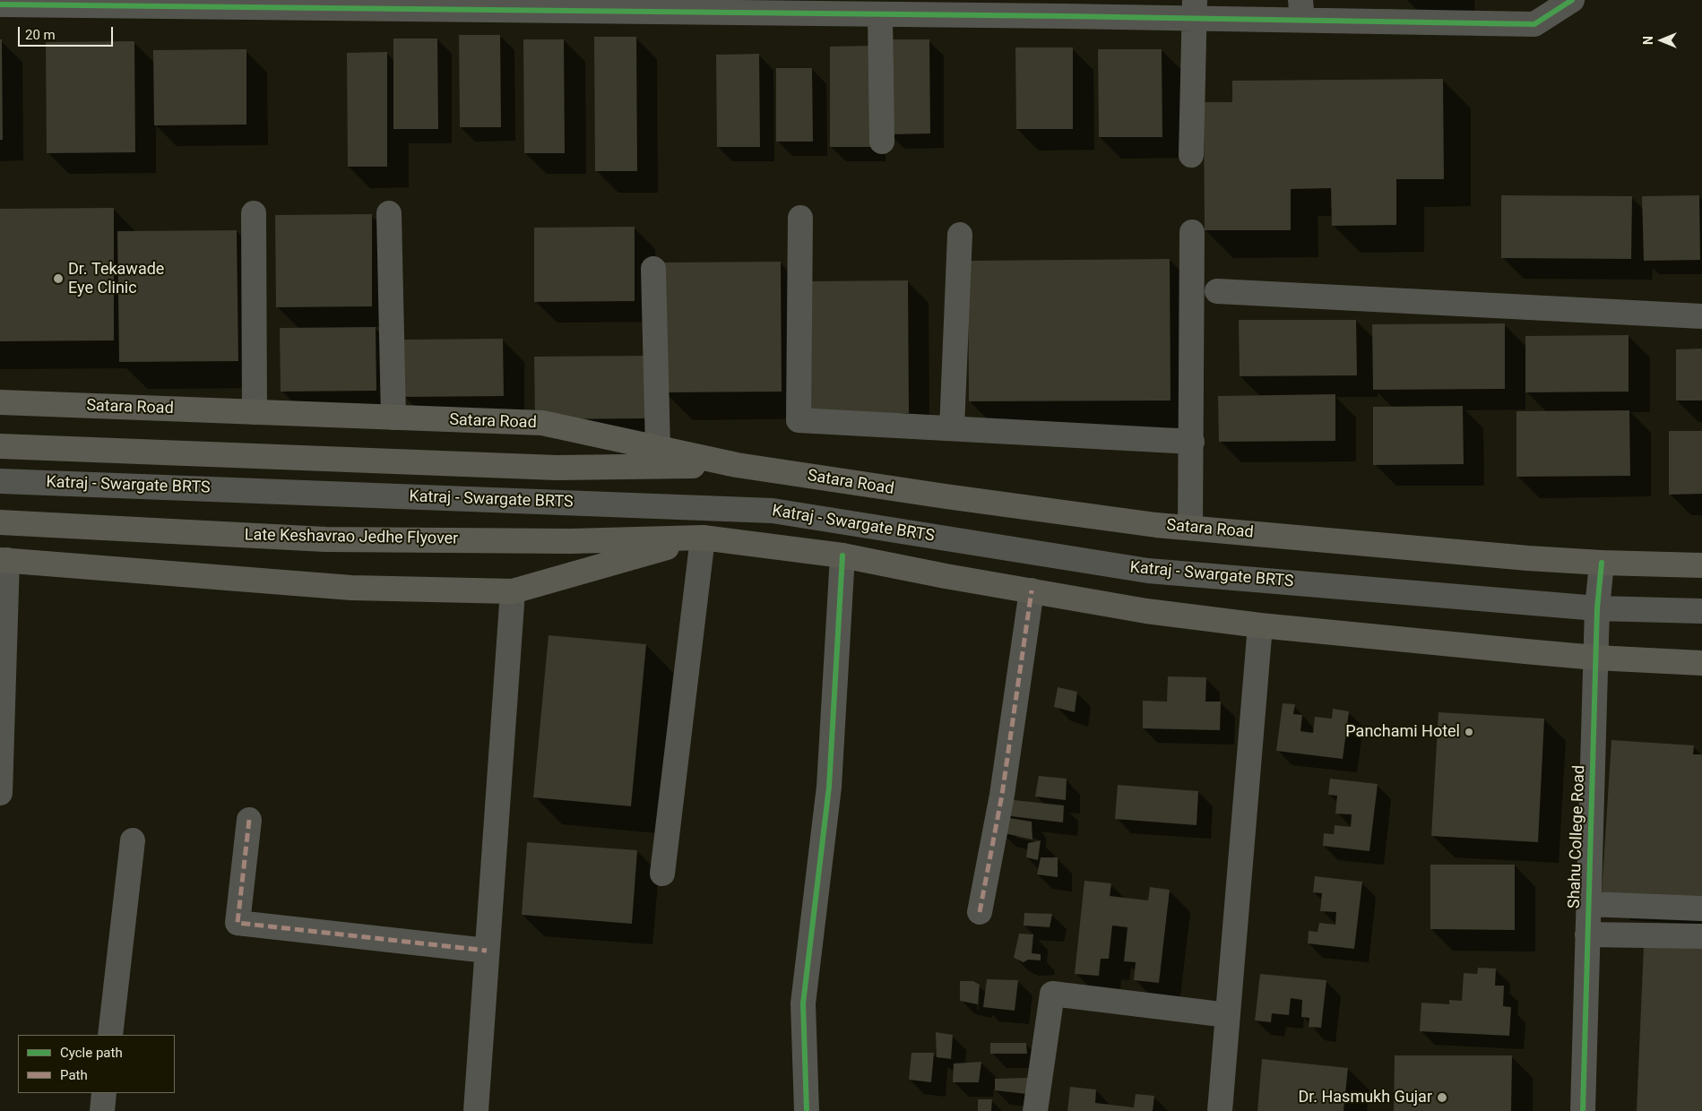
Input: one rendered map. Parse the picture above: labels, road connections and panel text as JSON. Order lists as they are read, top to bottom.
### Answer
{
  "streets": {
    "highway": ["Satara Road", "Late Keshavrao Jedhe Flyover"],
    "street": ["Katraj - Swargate BRTS", "Shahu College Road"]
  },
  "crossings": [
    ["Satara Road", "Shahu College Road"],
    ["Katraj - Swargate BRTS", "Shahu College Road"]
  ],
  "places": ["Dr. Tekawade Eye Clinic", "Panchami Hotel", "Dr. Hasmukh Gujar"],
  "legend": ["Cycle path", "Path"],
  "scale_bar": "20 m",
  "north": "left"
}
